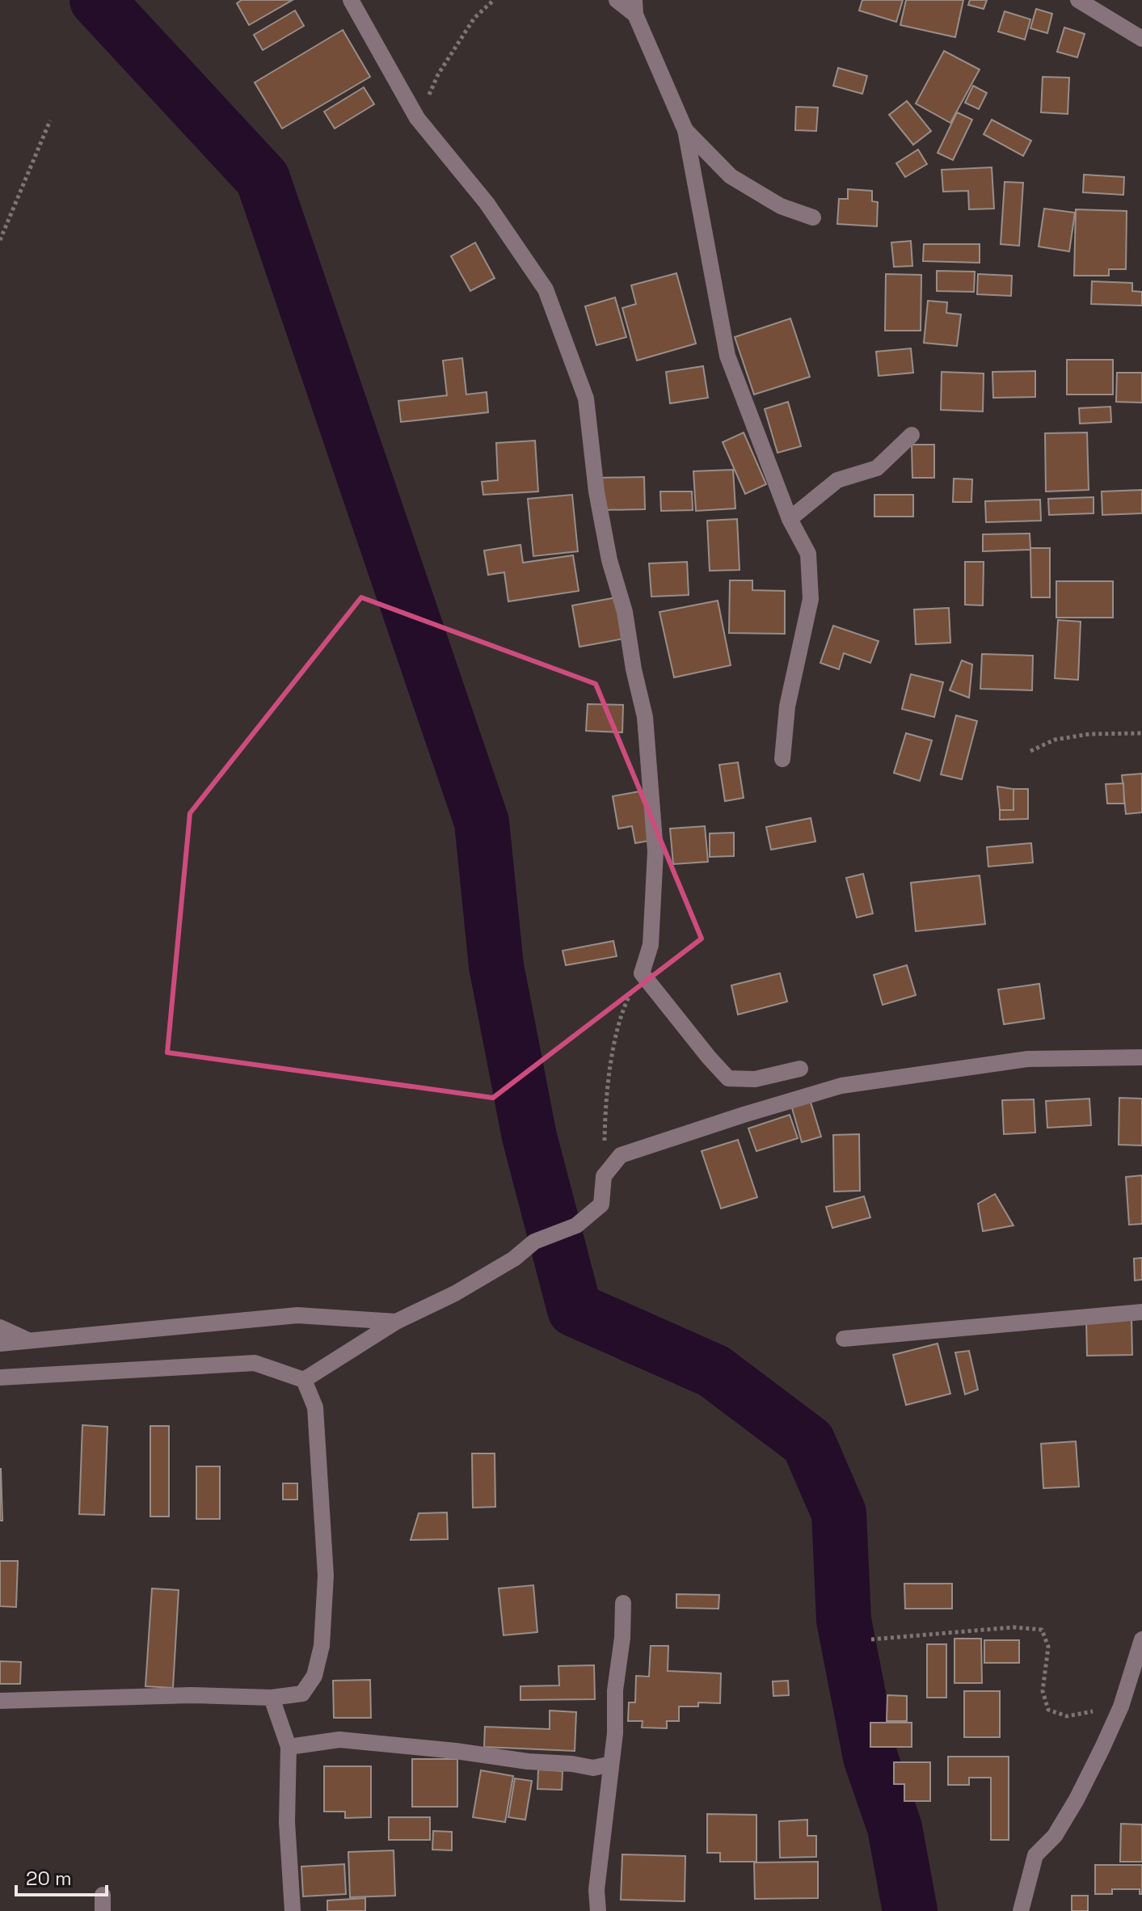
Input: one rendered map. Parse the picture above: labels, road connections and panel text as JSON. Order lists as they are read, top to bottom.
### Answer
{
  "scale_bar": "20 m"
}
